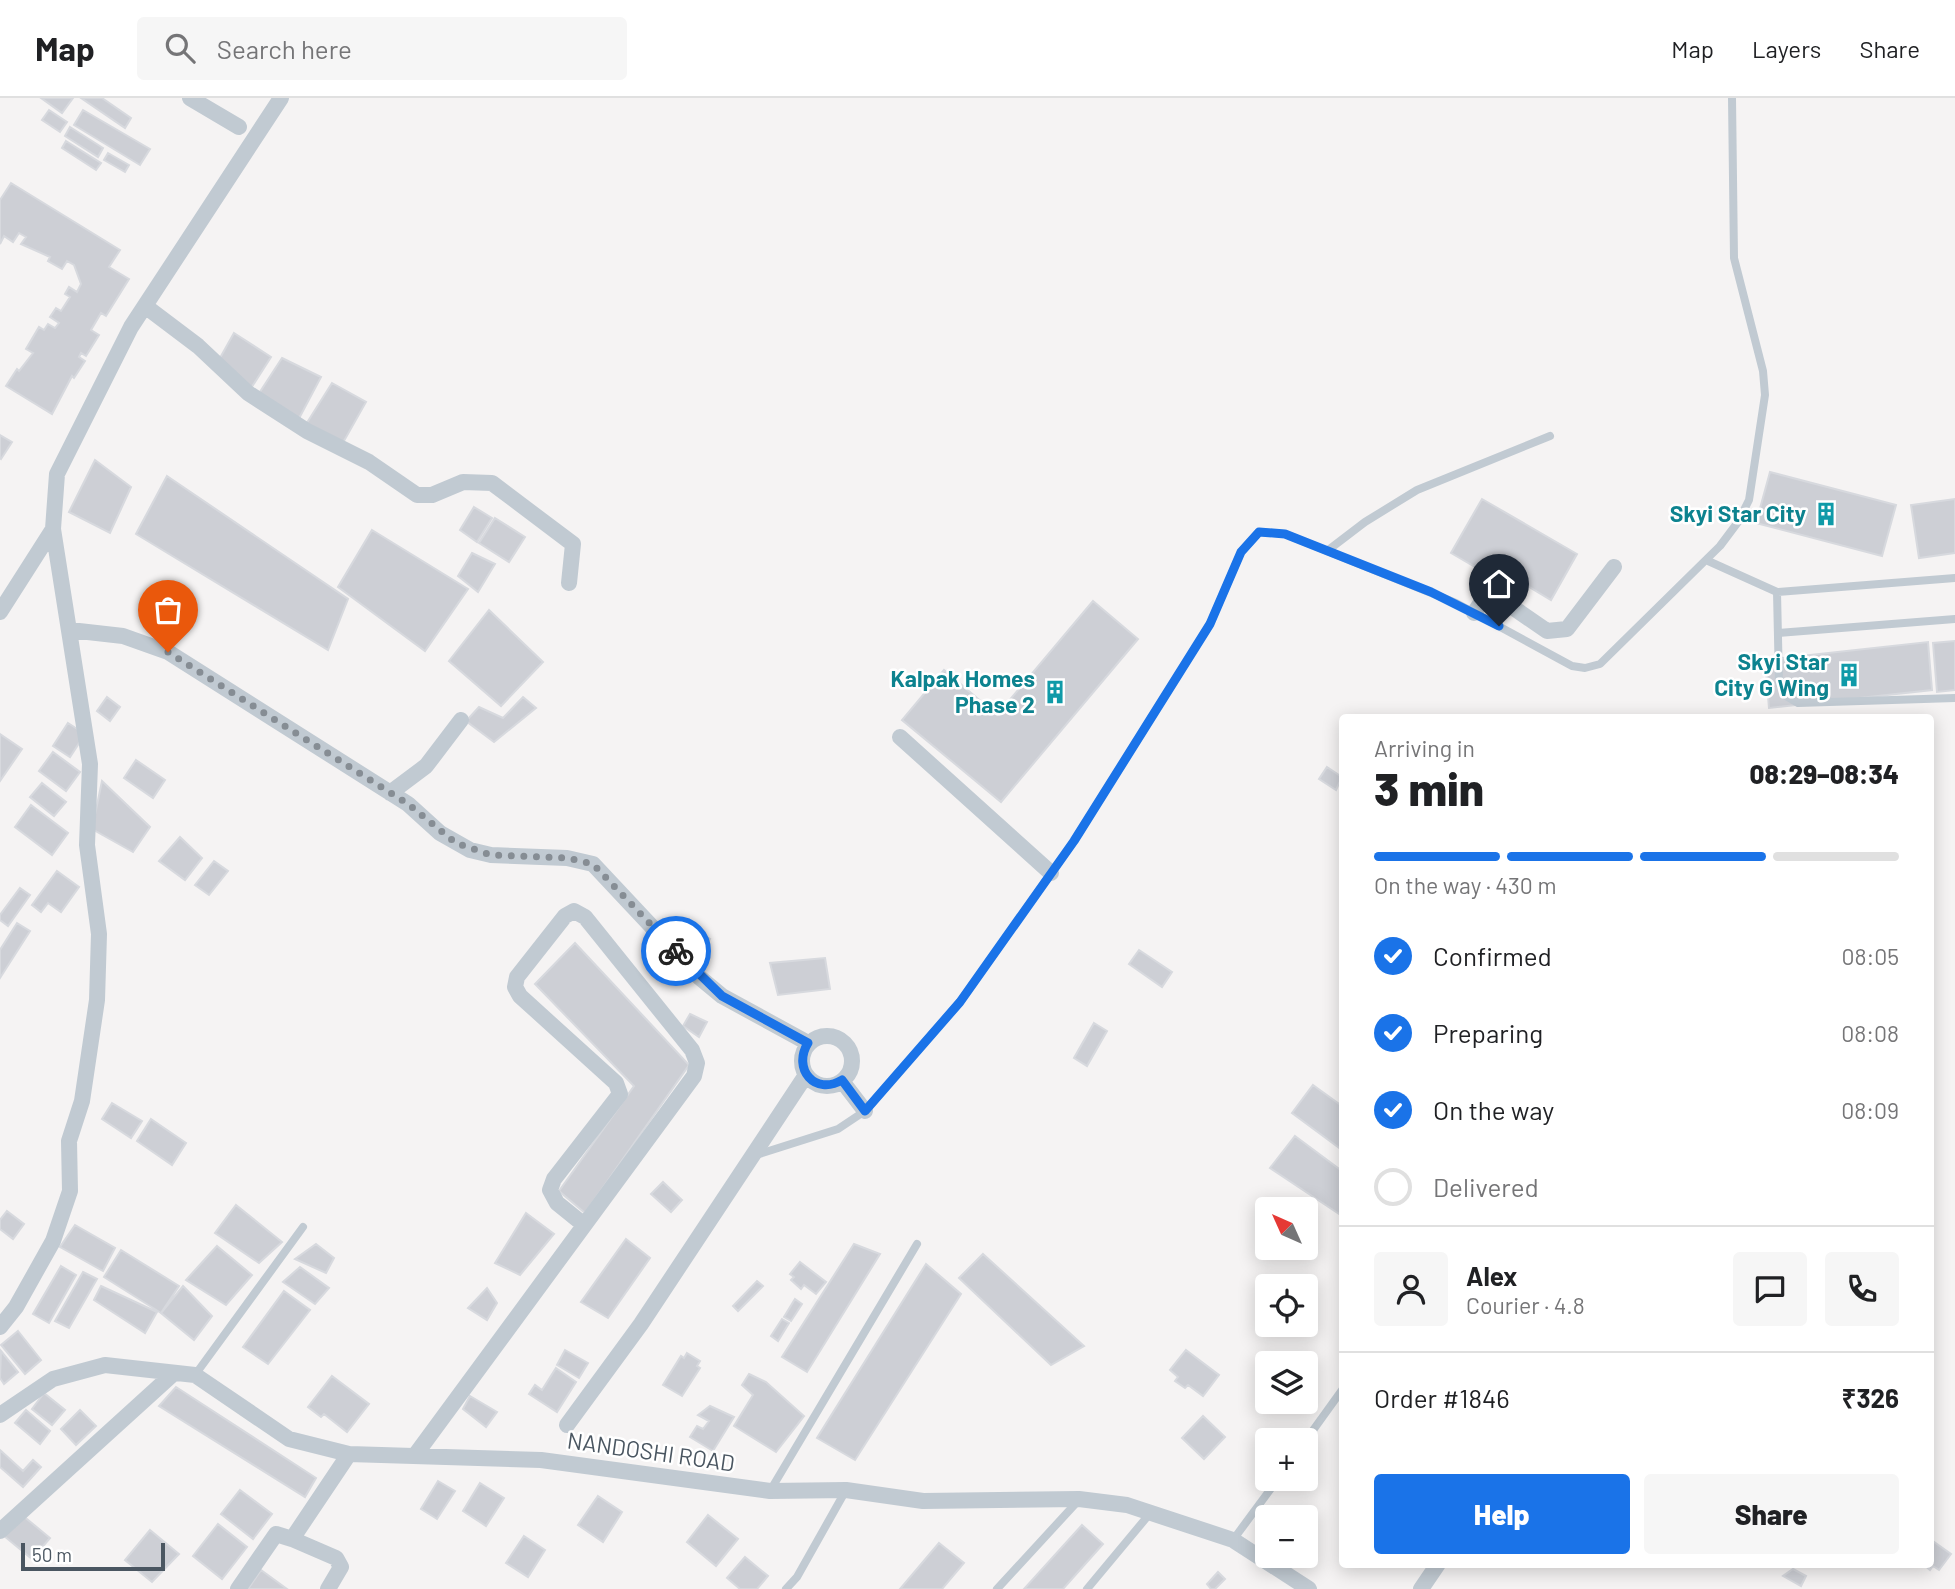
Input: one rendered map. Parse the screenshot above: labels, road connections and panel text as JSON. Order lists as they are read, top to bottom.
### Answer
{
  "streets": {
    "street": ["NANDOSHI ROAD"]
  },
  "places": {
    "building": ["Skyi Star City", "Skyi Star City G Wing", "Kalpak Homes Phase 2"]
  },
  "scale_bar": "50 m",
  "north": "top left",
  "page": {
    "header": "Map",
    "search": "Search here",
    "nav": ["Map", "Layers", "Share"],
    "heading": ["3 min", "Arriving in", "08:29–08:34"],
    "panel": [
      "Alex",
      "Courier · 4.8",
      "Order #1846",
      "₹326"
    ],
    "bar": "On the way · 430 m",
    "list": [
      ["Confirmed", "08:05"],
      ["Preparing", "08:08"],
      ["On the way", "08:09"],
      "Delivered"
    ],
    "map_buttons": ["+", "−"],
    "buttons": ["Help", "Share"],
    "scale": "50 m"
  }
}
